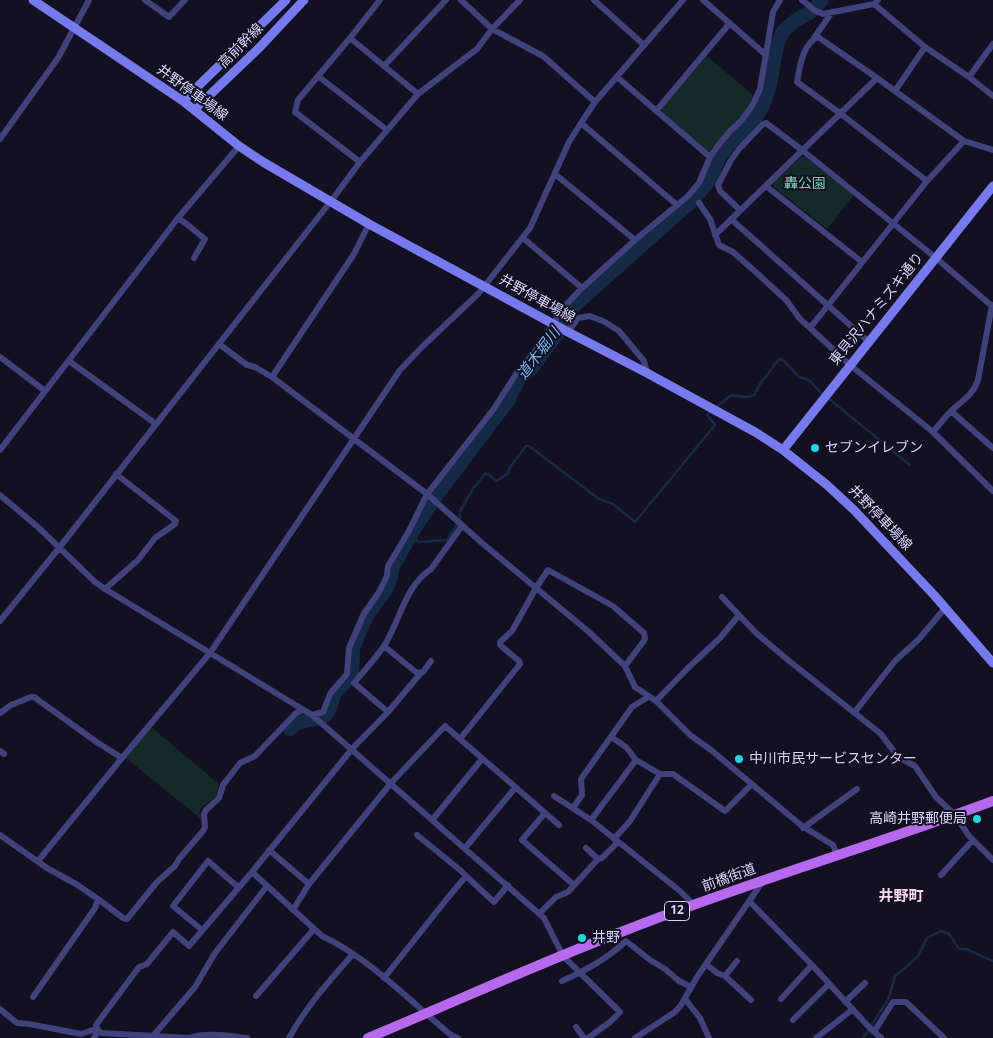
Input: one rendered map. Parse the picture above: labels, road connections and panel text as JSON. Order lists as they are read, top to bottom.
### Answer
{
  "streets": {
    "main road": [
      "高前幹線",
      "井野停車場線",
      "東貝沢ハナミズキ通り",
      "前橋街道",
      "12"
    ]
  },
  "crossings": [
    ["高前幹線", "井野停車場線"],
    ["井野停車場線", "東貝沢ハナミズキ通り"]
  ],
  "districts": ["井野町"],
  "water": ["道木堀川"],
  "parks": ["轟公園"],
  "places": [
    "セブンイレブン",
    "中川市民サービスセンター",
    "高崎井野郵便局",
    "井野"
  ]
}
